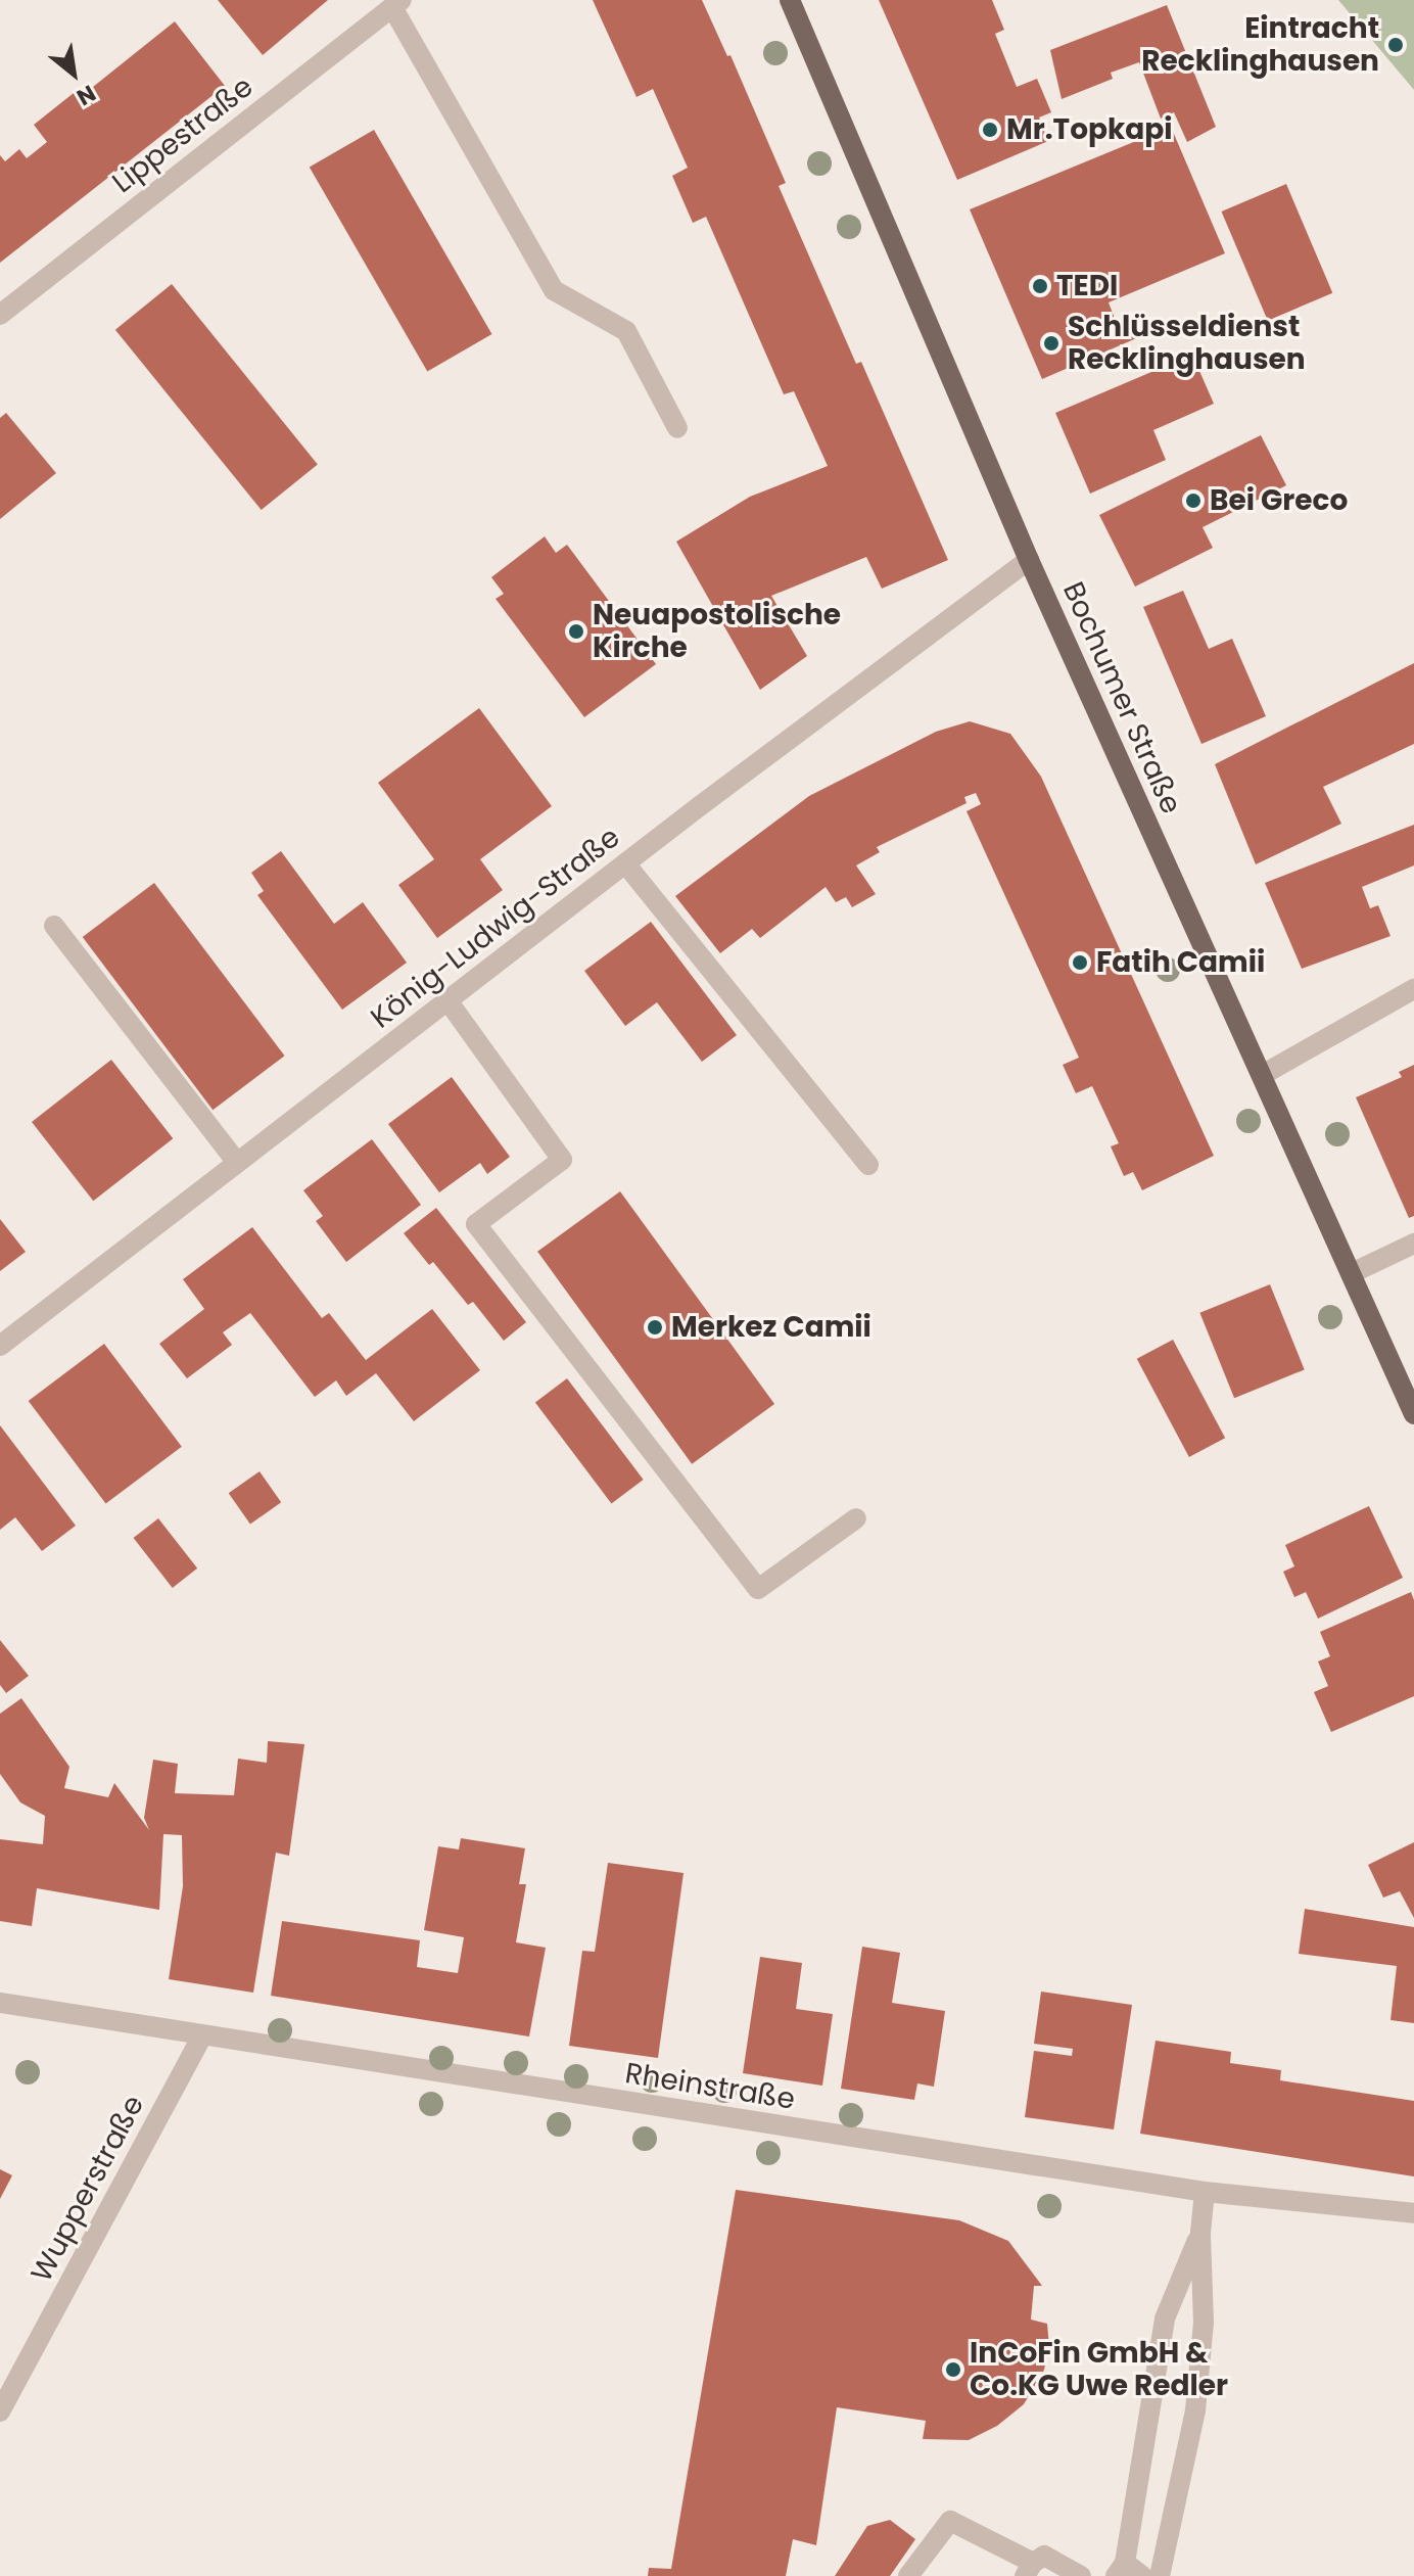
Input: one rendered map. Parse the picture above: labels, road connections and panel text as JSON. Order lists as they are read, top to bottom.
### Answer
{
  "streets": {
    "main road": ["Bochumer Straße"],
    "street": [
      "Lippestraße",
      "König-Ludwig-Straße",
      "Rheinstraße",
      "Wupperstraße"
    ]
  },
  "crossings": [
    ["Bochumer Straße", "König-Ludwig-Straße"],
    ["Rheinstraße", "Wupperstraße"]
  ],
  "places": [
    "Eintracht Recklinghausen",
    "Mr.Topkapi",
    "TEDI",
    "Schlüsseldienst Recklinghausen",
    "Bei Greco",
    "Neuapostolische Kirche",
    "Fatih Camii",
    "Merkez Camii",
    "InCoFin GmbH & Co.KG Uwe Redler"
  ],
  "north": "bottom right"
}
